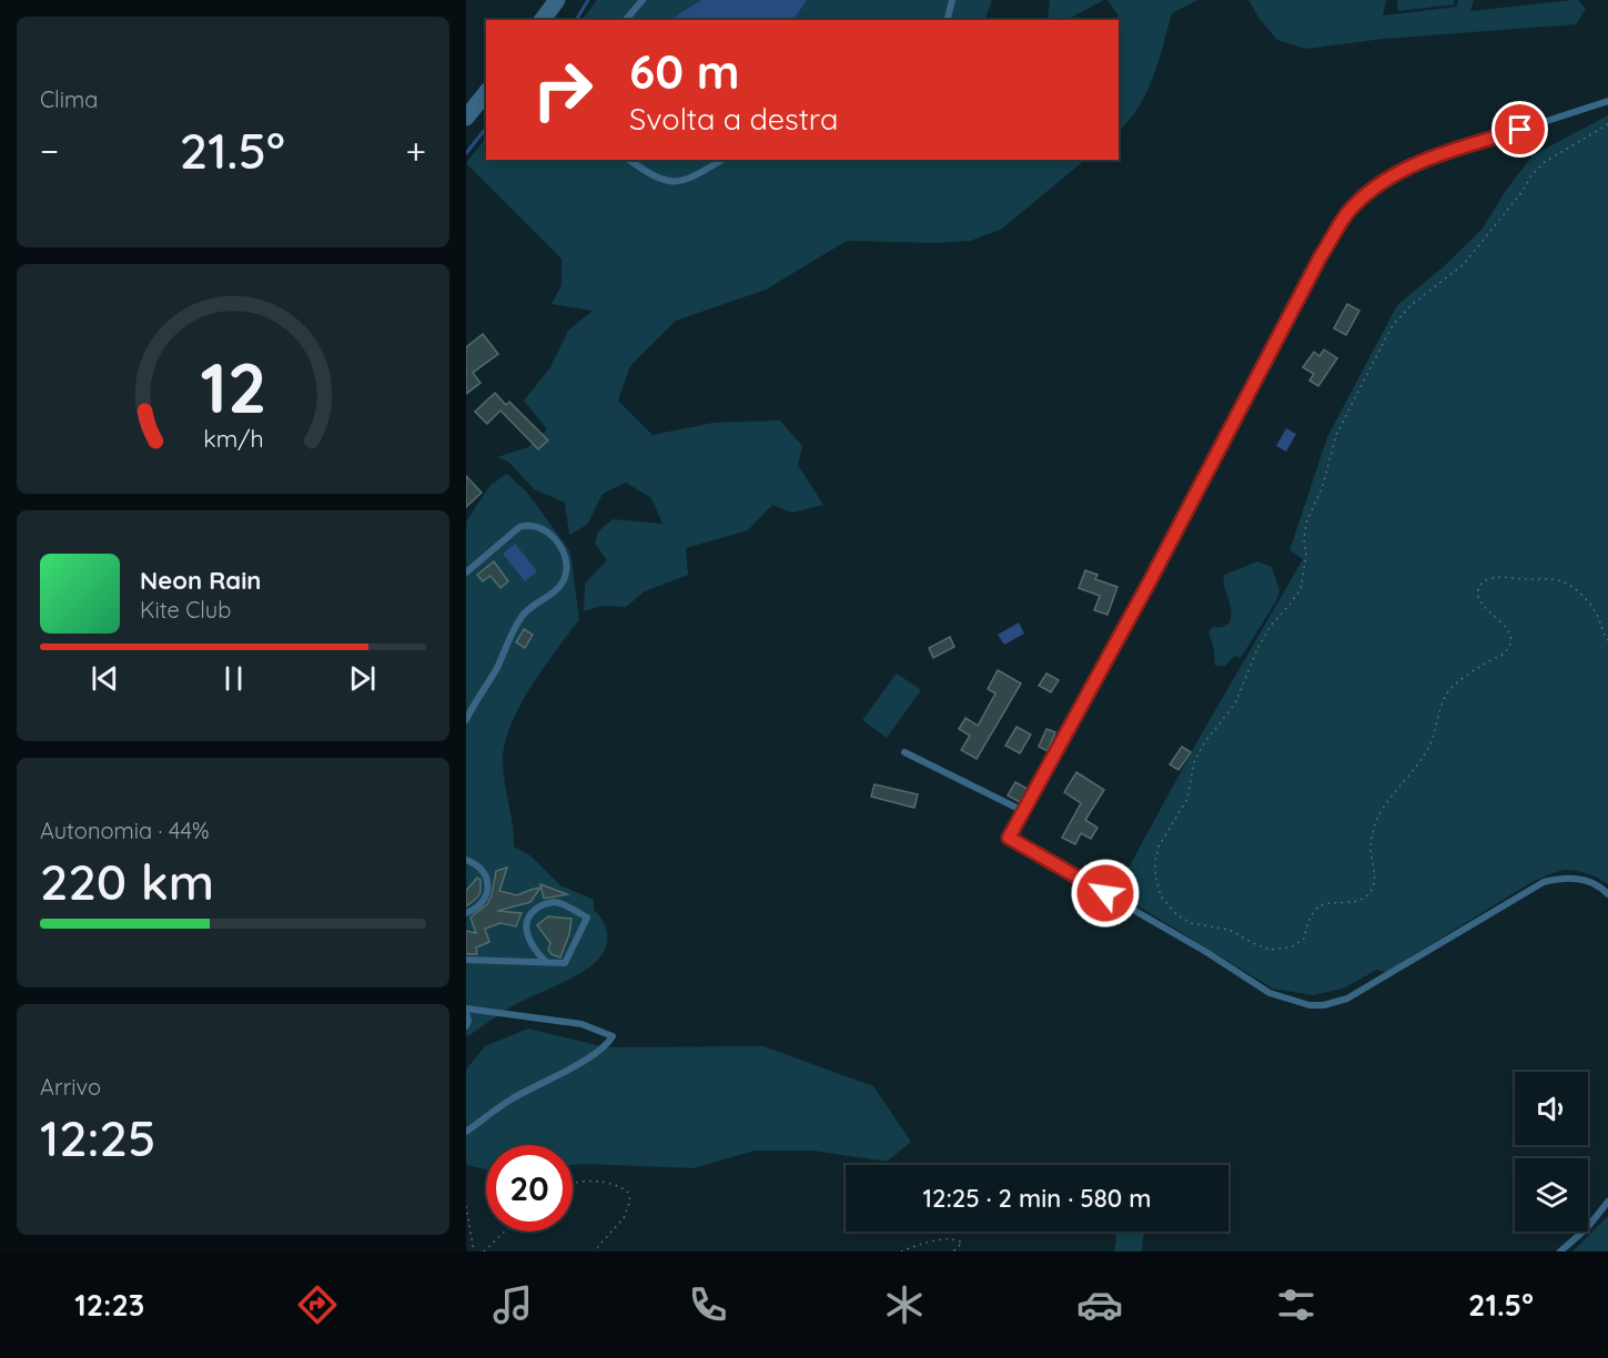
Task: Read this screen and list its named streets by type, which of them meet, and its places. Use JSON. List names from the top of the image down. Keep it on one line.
{"page":{"tile":["Clima",["Autonomia · 44%","220 km"],["Arrivo","12:25"]],"turn":["60 m","Svolta a destra"],"heat":["−","21.5°","+"],"song":["Neon Rain","Kite Club"],"limit":"20","trip":"12:25 · 2 min · 580 m","tabs":["12:23","21.5°"],"gauge":["12","km/h"]}}
